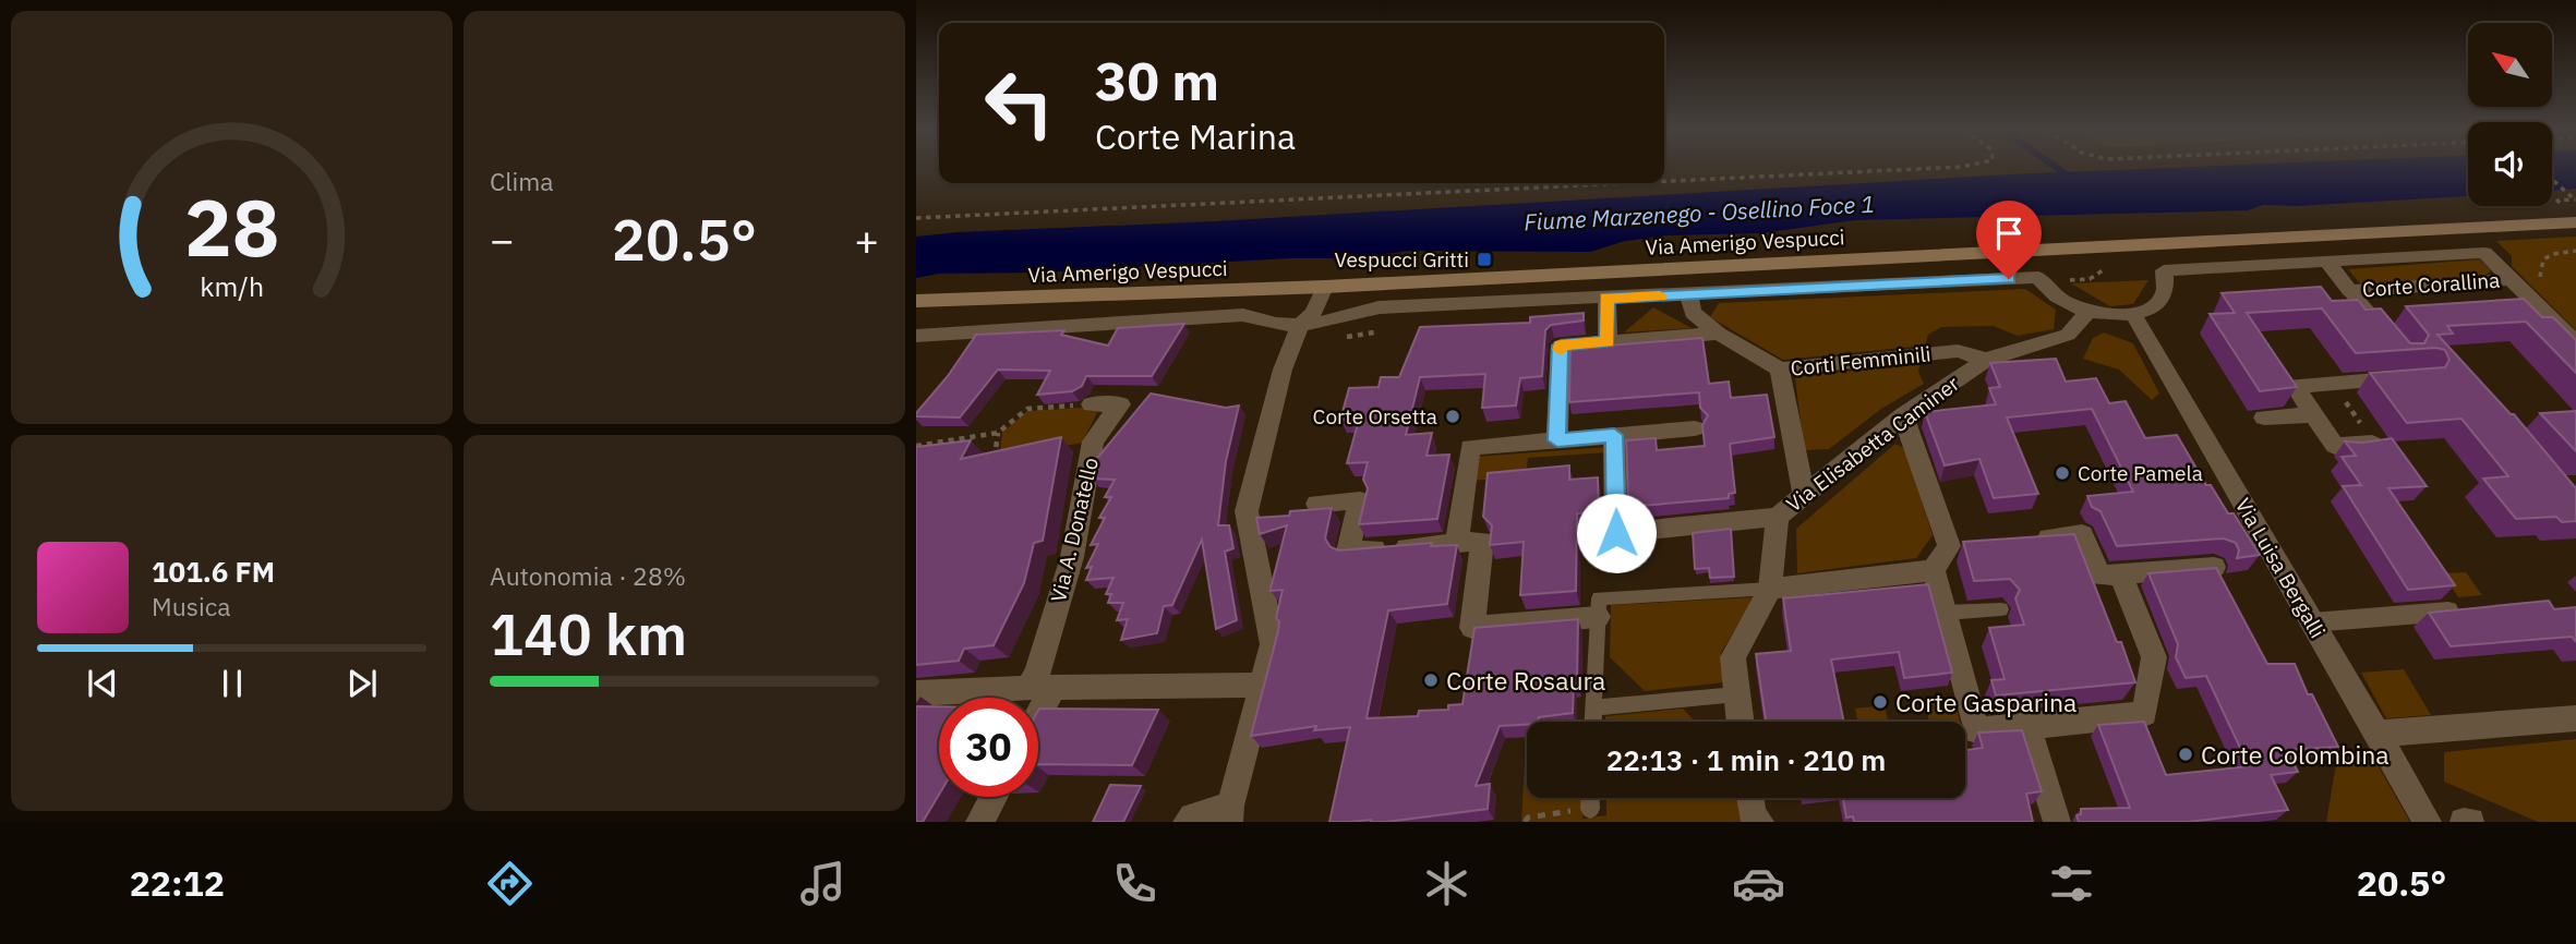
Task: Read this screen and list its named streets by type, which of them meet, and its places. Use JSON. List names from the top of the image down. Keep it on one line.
{"streets":{"main road":["Via Amerigo Vespucci"],"street":["Corte Corallina","Corti Femminili","Via Elisabetta Caminer","Via A. Donatello","Via Luisa Bergalli"]},"crossings":[["Corti Femminili","Via Elisabetta Caminer"]],"water":["Fiume Marzenego - Osellino Foce 1"],"places":{"transit":["Vespucci Gritti"],"other":["Corte Orsetta","Corte Pamela","Corte Rosaura","Corte Gasparina","Corte Colombina"]},"north":"top left","page":{"tile":["Clima",["Autonomia · 28%","140 km"]],"turn":["30 m","Corte Marina"],"heat":["−","20.5°","+"],"song":["101.6 FM","Musica"],"limit":"30","trip":"22:13 · 1 min · 210 m","tabs":["22:12","20.5°"],"gauge":["28","km/h"]}}
